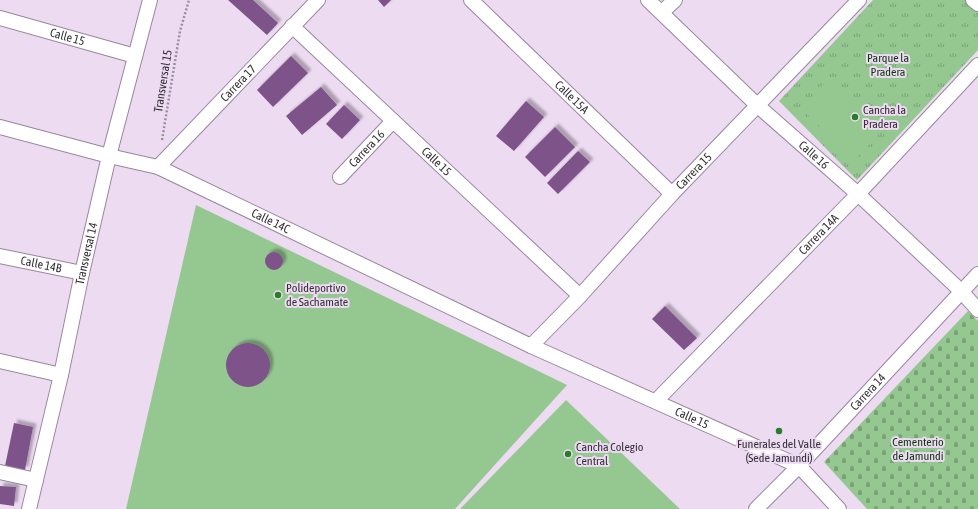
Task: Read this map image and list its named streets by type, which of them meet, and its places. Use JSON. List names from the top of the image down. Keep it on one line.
{"streets":{"street":["Calle 15","Carrera 17","Calle 15A","Carrera 16","Calle 16","Carrera 15","Calle 14C","Carrera 14A","Transversal 14","Calle 14B","Carrera 14"],"path":["Transversal 15"]},"crossings":[["Calle 15","Carrera 17"],["Calle 15","Carrera 16"],["Calle 15","Carrera 15"],["Calle 15","Calle 14C"],["Calle 15","Carrera 14A"],["Calle 15","Transversal 14"],["Calle 15","Carrera 14"],["Transversal 15","Carrera 17"],["Transversal 15","Calle 14C"],["Carrera 17","Calle 14C"],["Calle 15A","Carrera 15"],["Calle 16","Carrera 15"],["Calle 16","Carrera 14A"],["Calle 16","Carrera 14"],["Carrera 15","Calle 14C"],["Calle 14C","Transversal 14"],["Transversal 14","Calle 14B"]],"parks":["Parque la Pradera","Cementerio de Jamundi"],"places":["Cancha la Pradera","Polideportivo de Sachamate","Funerales del Valle (Sede Jamundí)","Cancha Colegio Central"]}
